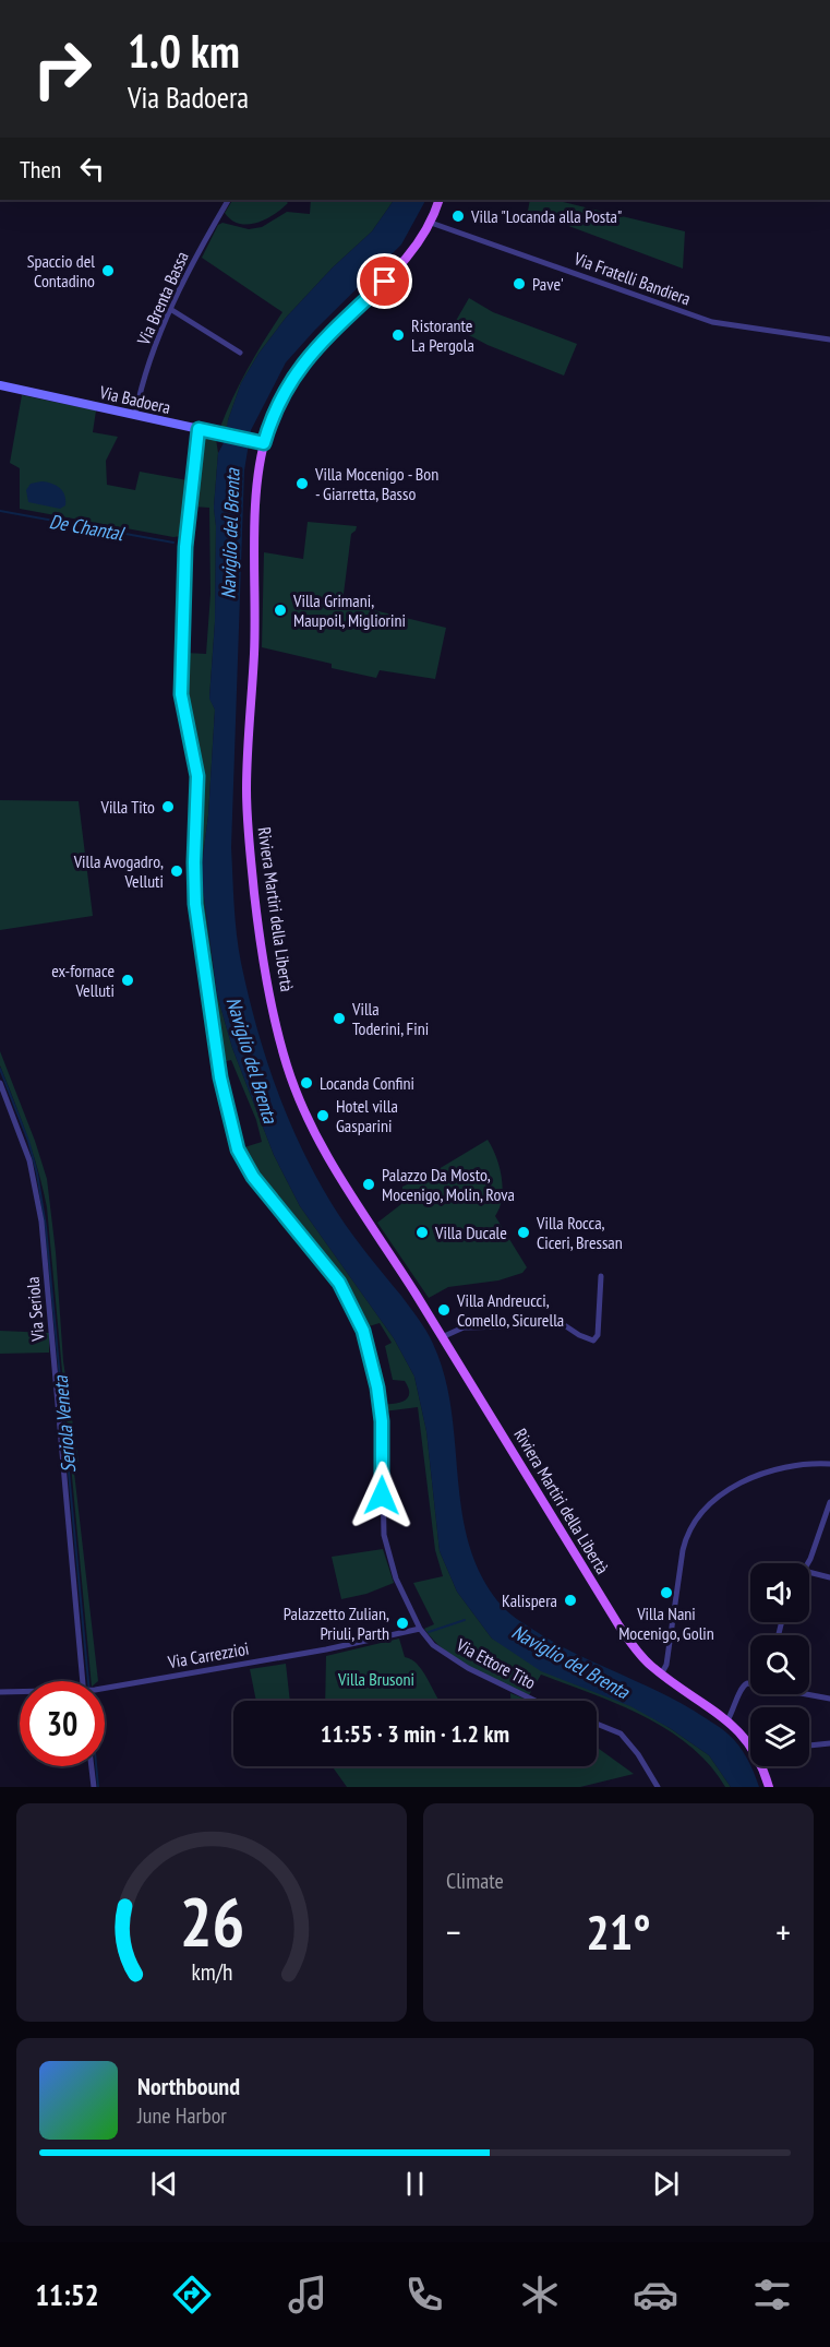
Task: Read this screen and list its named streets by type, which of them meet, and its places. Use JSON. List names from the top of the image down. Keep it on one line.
{"streets":{"main road":["Via Badoera","Riviera Martiri della Libertà"],"street":["Via Fratelli Bandiera","Via Brenta Bassa","Via Seriola","Via Carrezzioi","Via Ettore Tito"]},"crossings":[["Via Fratelli Bandiera","Riviera Martiri della Libertà"],["Via Brenta Bassa","Via Badoera"],["Via Badoera","Riviera Martiri della Libertà"],["Via Badoera","Via Ettore Tito"],["Via Carrezzioi","Via Ettore Tito"]],"water":["De Chantal","Naviglio del Brenta","Seriola Veneta"],"parks":["Villa Brusoni"],"places":["Villa \"Locanda alla Posta\"","Spaccio del Contadino","Pave'","Ristorante La Pergola","Villa Mocenigo - Bon - Giarretta, Basso","Villa Grimani, Maupoil, Migliorini","Villa Tito","Villa Avogadro, Velluti","ex-fornace Velluti","Villa Toderini, Fini","Locanda Confini","Hotel villa Gasparini","Palazzo Da Mosto, Mocenigo, Molin, Rova","Villa Ducale","Villa Rocca, Ciceri, Bressan","Villa Andreucci, Comello, Sicurella","Villa Nani Mocenigo, Golin","Kalispera","Palazzetto Zulian, Priuli, Parth"],"page":{"turn":["1.0 km","Via Badoera"],"then":"Then","limit":"30","trip":"11:55 · 3 min · 1.2 km","tile":"Climate","heat":["−","21°","+"],"song":["Northbound","June Harbor"],"tabs":"11:52","gauge":["26","km/h"]}}
